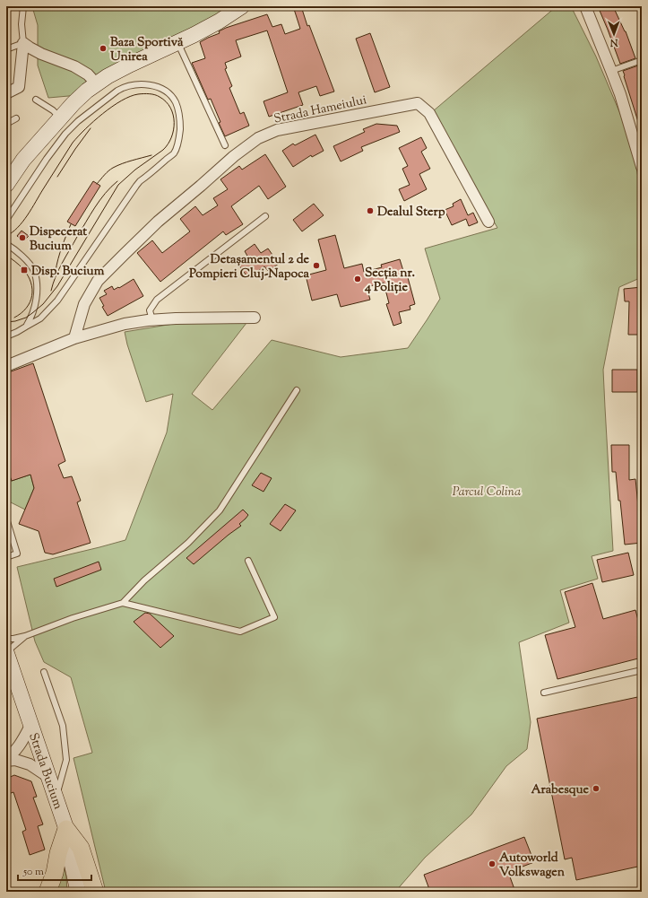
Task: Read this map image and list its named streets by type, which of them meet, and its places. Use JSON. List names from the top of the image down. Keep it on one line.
{"streets":{"main road":["Strada Bucium"],"street":["Strada Hameiului"]},"parks":["Parcul Colina"],"places":{"other":["Baza Sportivă Unirea","Dealul Sterp","Dispecerat Bucium","Detașamentul 2 de Pompieri Cluj-Napoca","Secția nr. 4 Poliție","Arabesque","Autoworld Volkswagen"],"transit":["Disp. Bucium"]},"scale_bar":"50 m","north":"bottom"}
